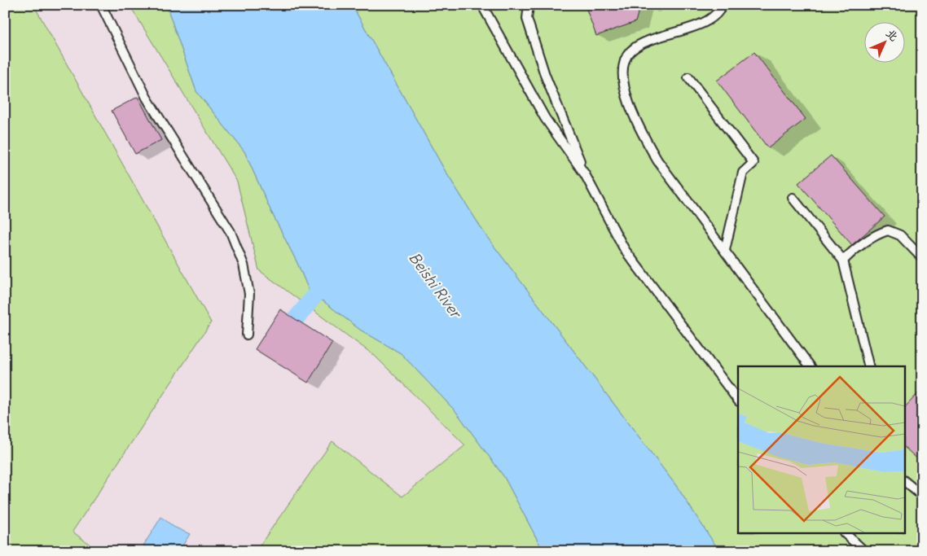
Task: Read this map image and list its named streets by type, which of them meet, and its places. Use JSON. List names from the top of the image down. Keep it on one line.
{"water":["Beishi River"],"north":"top right"}
